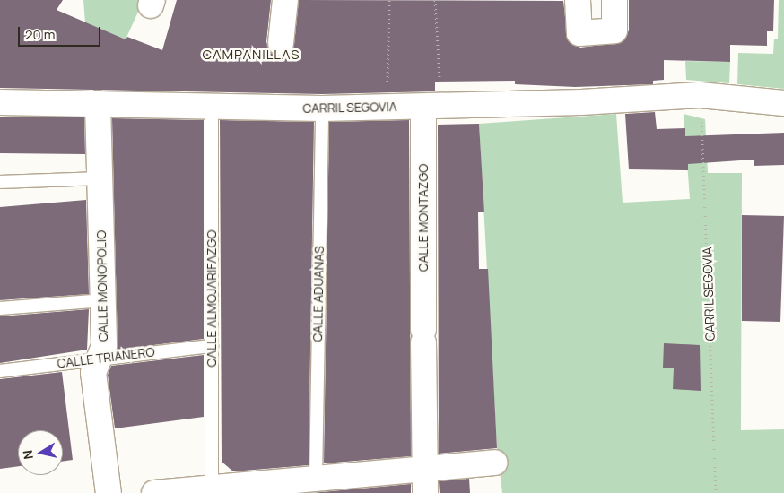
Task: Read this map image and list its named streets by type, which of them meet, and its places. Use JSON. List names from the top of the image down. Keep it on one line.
{"streets":{"street":["CARRIL SEGOVIA","CALLE MONTAZGO","CALLE MONOPOLIO"],"lane":["CALLE ADUANAS","CALLE ALMOJARIFAZGO","CALLE TRIANERO"]},"crossings":[["CARRIL SEGOVIA","CALLE MONTAZGO"],["CARRIL SEGOVIA","CALLE MONOPOLIO"],["CARRIL SEGOVIA","CALLE ADUANAS"],["CARRIL SEGOVIA","CALLE ALMOJARIFAZGO"],["CALLE MONOPOLIO","CALLE TRIANERO"],["CALLE ALMOJARIFAZGO","CALLE TRIANERO"]],"districts":["CAMPANILLAS"],"scale_bar":"20 m","north":"left"}
